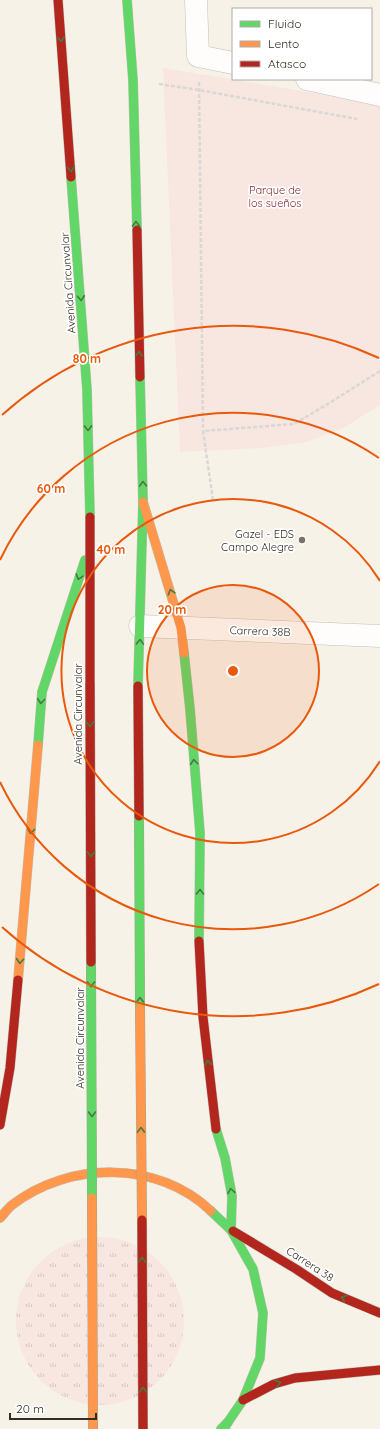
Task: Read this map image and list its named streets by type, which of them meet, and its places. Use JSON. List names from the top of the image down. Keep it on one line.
{"streets":{"main road":["Avenida Circunvalar","Carrera 38"],"street":["Carrera 38B"]},"one_way":["Carrera 38"],"parks":["Parque de los sueños"],"places":["Gazel - EDS Campo Alegre"],"legend":["Fluido","Lento","Atasco"],"scale_bar":"20 m","rings":["80 m","60 m","40 m","20 m"]}
